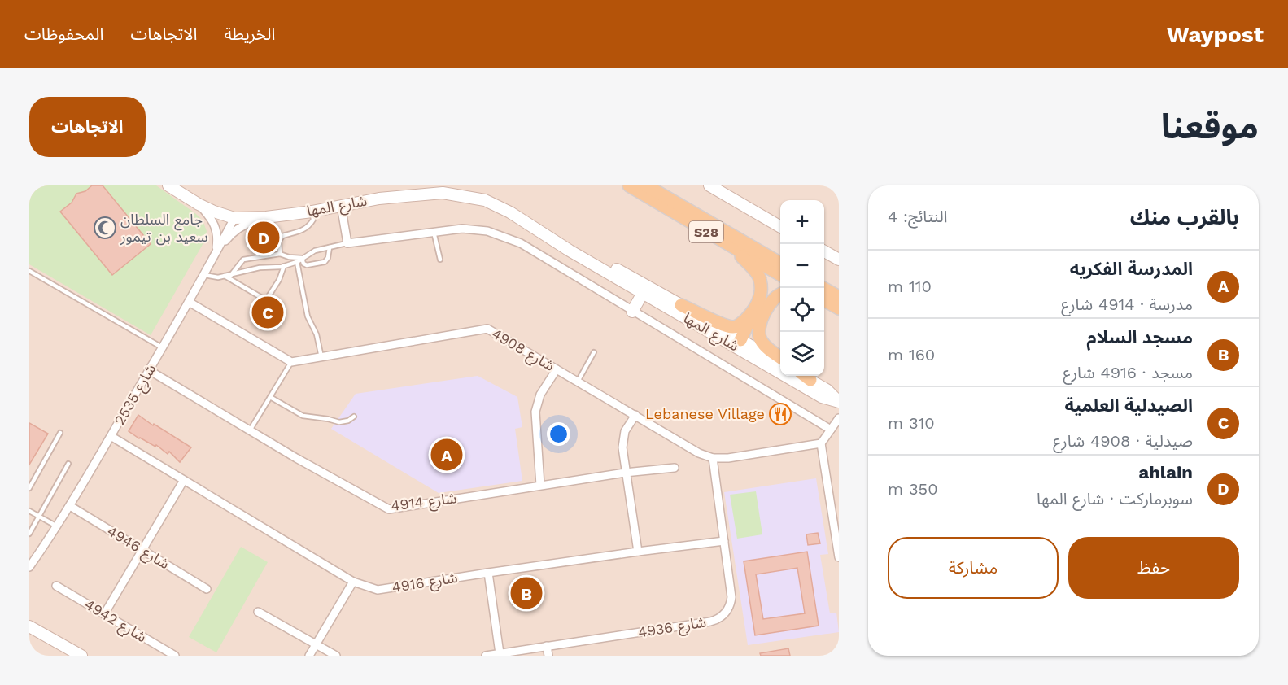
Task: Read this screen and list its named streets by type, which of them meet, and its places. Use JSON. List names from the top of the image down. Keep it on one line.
{"streets":{"main road":["S28"],"street":["شارع المها","4908 شارع","2535 شارع","4914 شارع","4946 شارع","4916 شارع","4942 شارع","4936 شارع"]},"crossings":[["شارع المها","2535 شارع"],["4908 شارع","4936 شارع"],["2535 شارع","4914 شارع"],["2535 شارع","4946 شارع"],["2535 شارع","4916 شارع"],["4916 شارع","4936 شارع"]],"places":{"mosque":["جامع السلطان سعيد بن تيمور"],"restaurant":["Lebanese Village"]},"page":{"header":"Waypost","nav":["الخريطة","الاتجاهات","المحفوظات"],"title":"موقعنا","buttons":["الاتجاهات",["حفظ","مشاركة"]],"heading":["بالقرب منك","النتائج: 4"],"map_buttons":["+","−"],"pins":["D","C","A","B"],"list":[{"mark":"A","name":"المدرسة الفكريه","note":"مدرسة · 4914 شارع","value":"110 m"},{"mark":"B","name":"مسجد السلام","note":"مسجد · 4916 شارع","value":"160 m"},{"mark":"C","name":"الصيدلية العلمية","note":"صيدلية · 4908 شارع","value":"310 m"},{"mark":"D","name":"ahlain","note":"سوبرماركت · شارع المها","value":"350 m"}]}}
